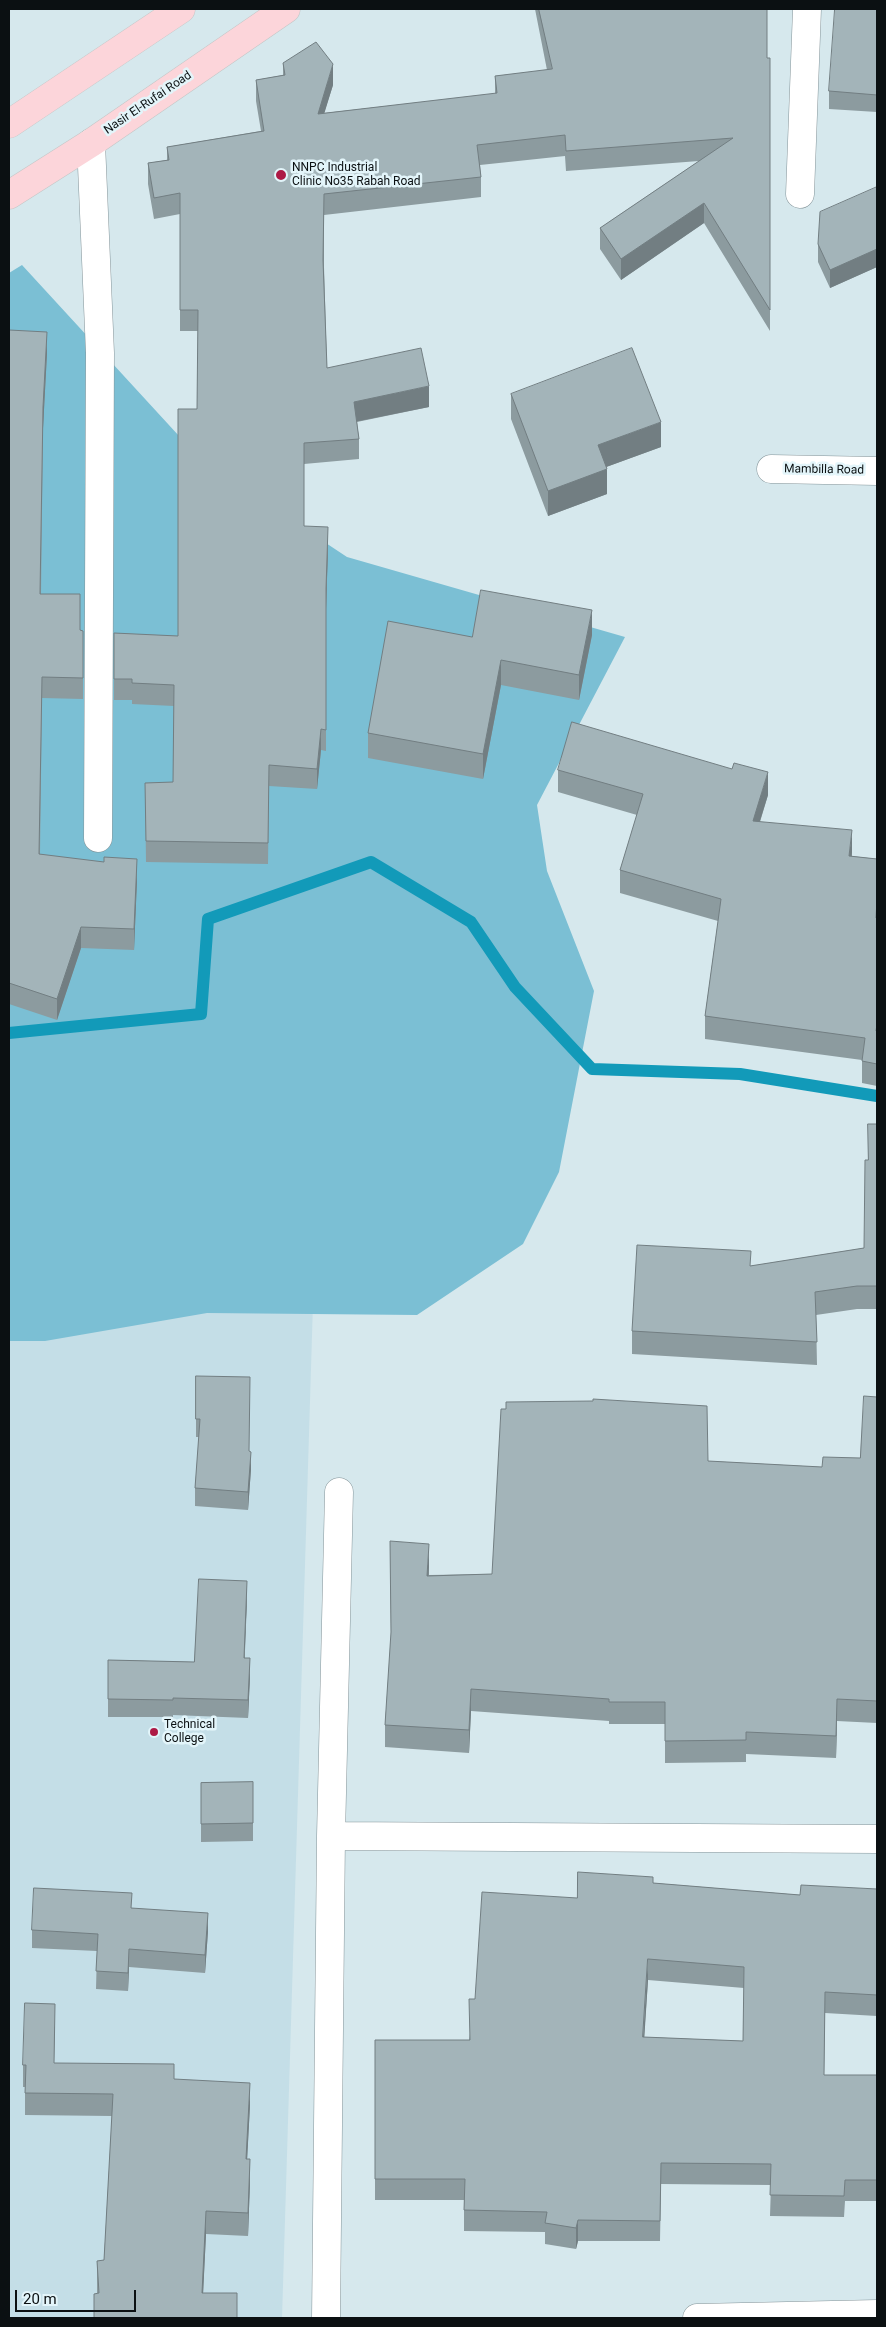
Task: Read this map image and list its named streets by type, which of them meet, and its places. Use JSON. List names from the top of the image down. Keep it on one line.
{"streets":{"main road":["Nasir El-Rufai Road"],"street":["Mambilla Road"]},"places":["NNPC Industrial Clinic No35 Rabah Road","Technical College"],"scale_bar":"20 m"}
